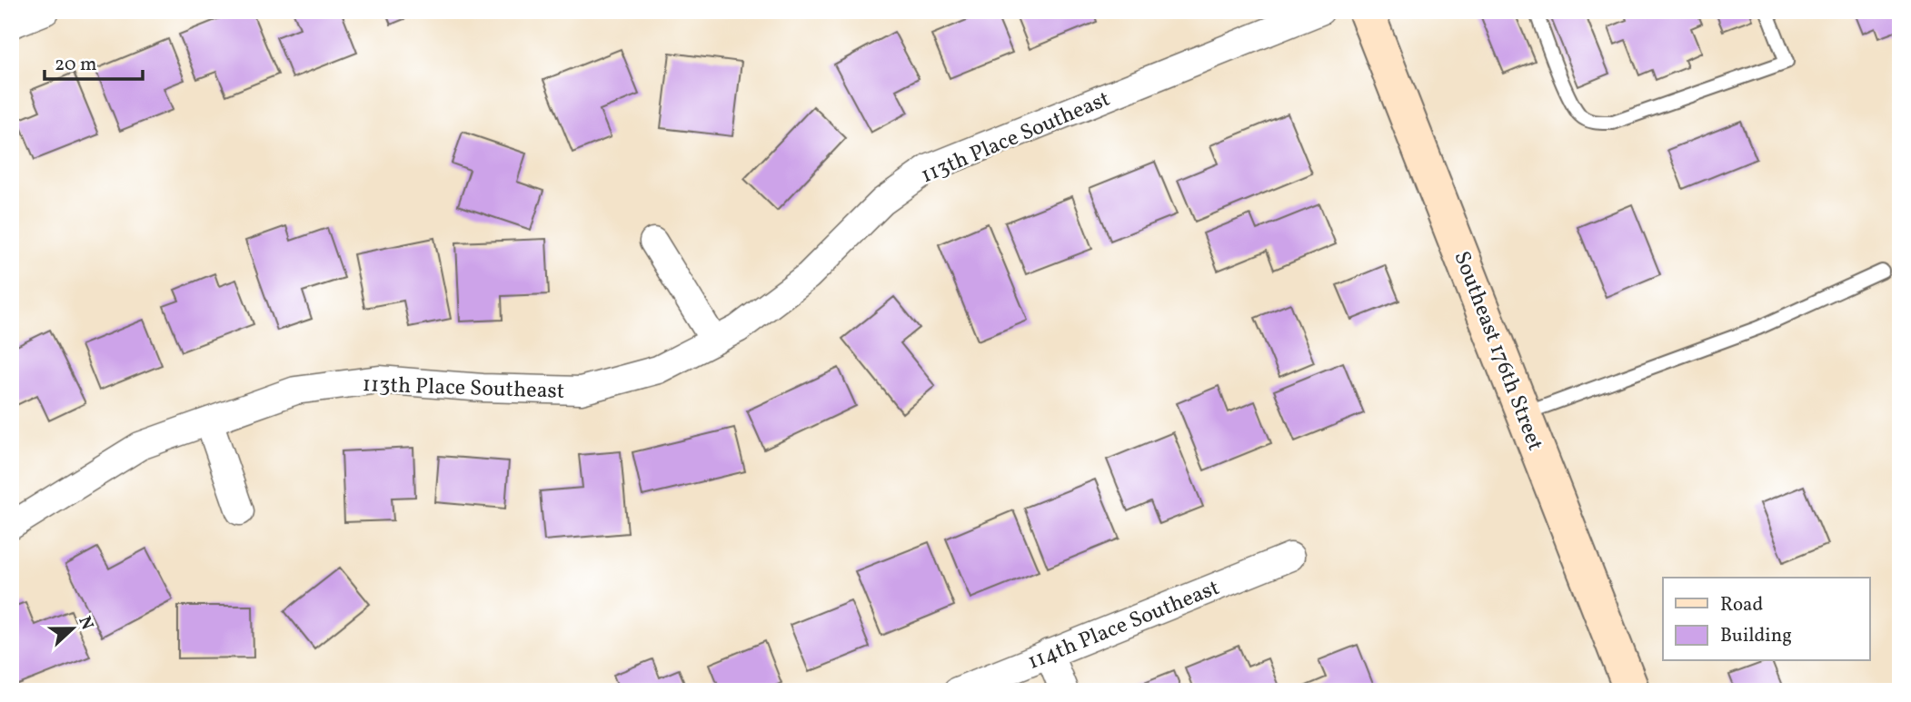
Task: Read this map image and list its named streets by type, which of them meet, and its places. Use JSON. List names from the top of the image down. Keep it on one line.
{"streets":{"main road":["Southeast 176th Street"],"street":["113th Place Southeast","114th Place Southeast"]},"legend":["Road","Building"],"scale_bar":"20 m","north":"right"}
